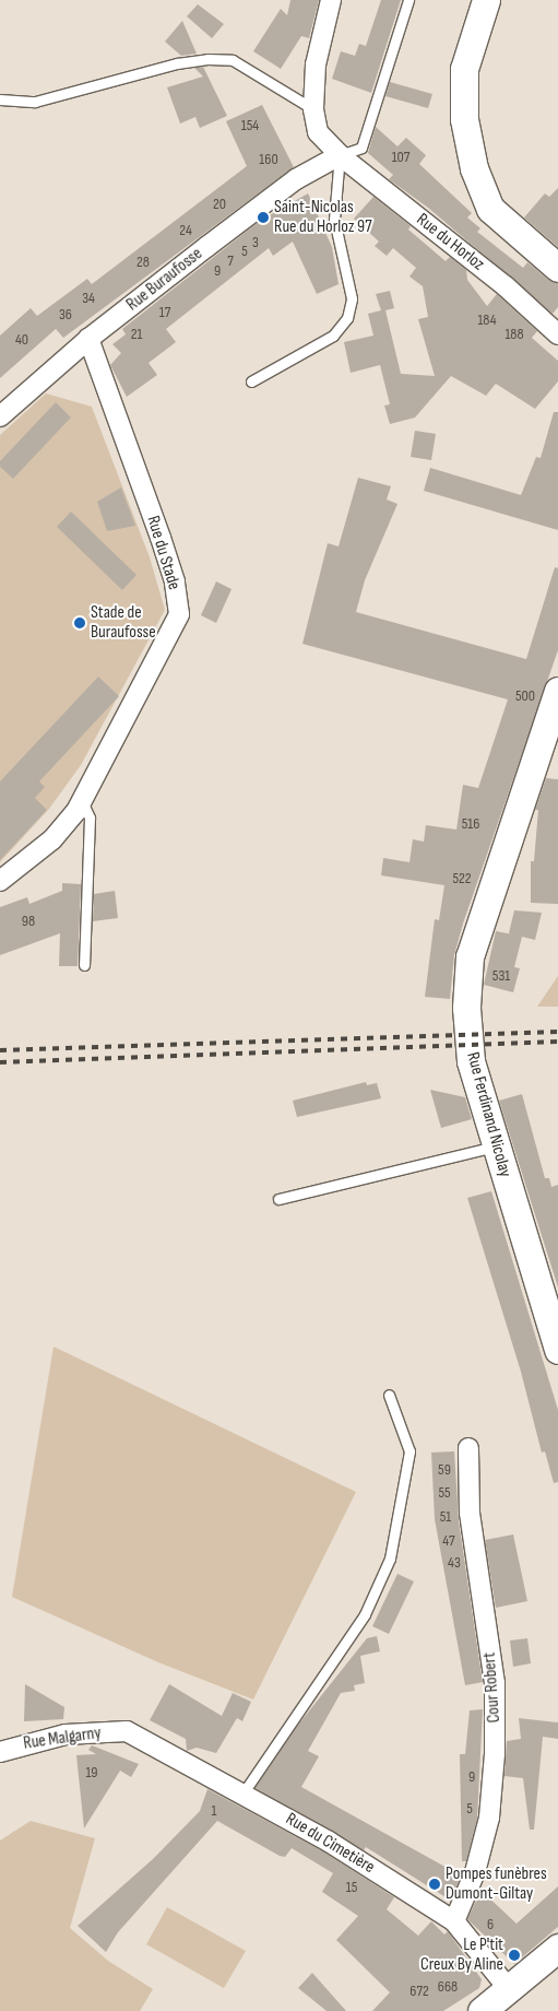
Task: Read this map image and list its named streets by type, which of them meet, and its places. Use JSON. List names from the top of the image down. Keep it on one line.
{"streets":{"street":["Rue du Horloz","Rue Buraufosse","Rue du Stade","Rue Ferdinand Nicolay","Cour Robert","Rue Malgarny","Rue du Cimetière"]},"crossings":[["Rue du Horloz","Rue Buraufosse"],["Rue Buraufosse","Rue du Stade"],["Cour Robert","Rue du Cimetière"],["Rue Malgarny","Rue du Cimetière"]],"places":["Saint-Nicolas Rue du Horloz 97","Stade de Buraufosse","Pompes funèbres Dumont-Giltay","Le P'tit Creux By Aline"],"house_numbers":["154","107","160","20","24","3","5","7","28","9","34","17","36","184","21","188","40","500","516","522","98","531","59","55","51","47","43","19","9","5","1","15","6","668","672"]}
